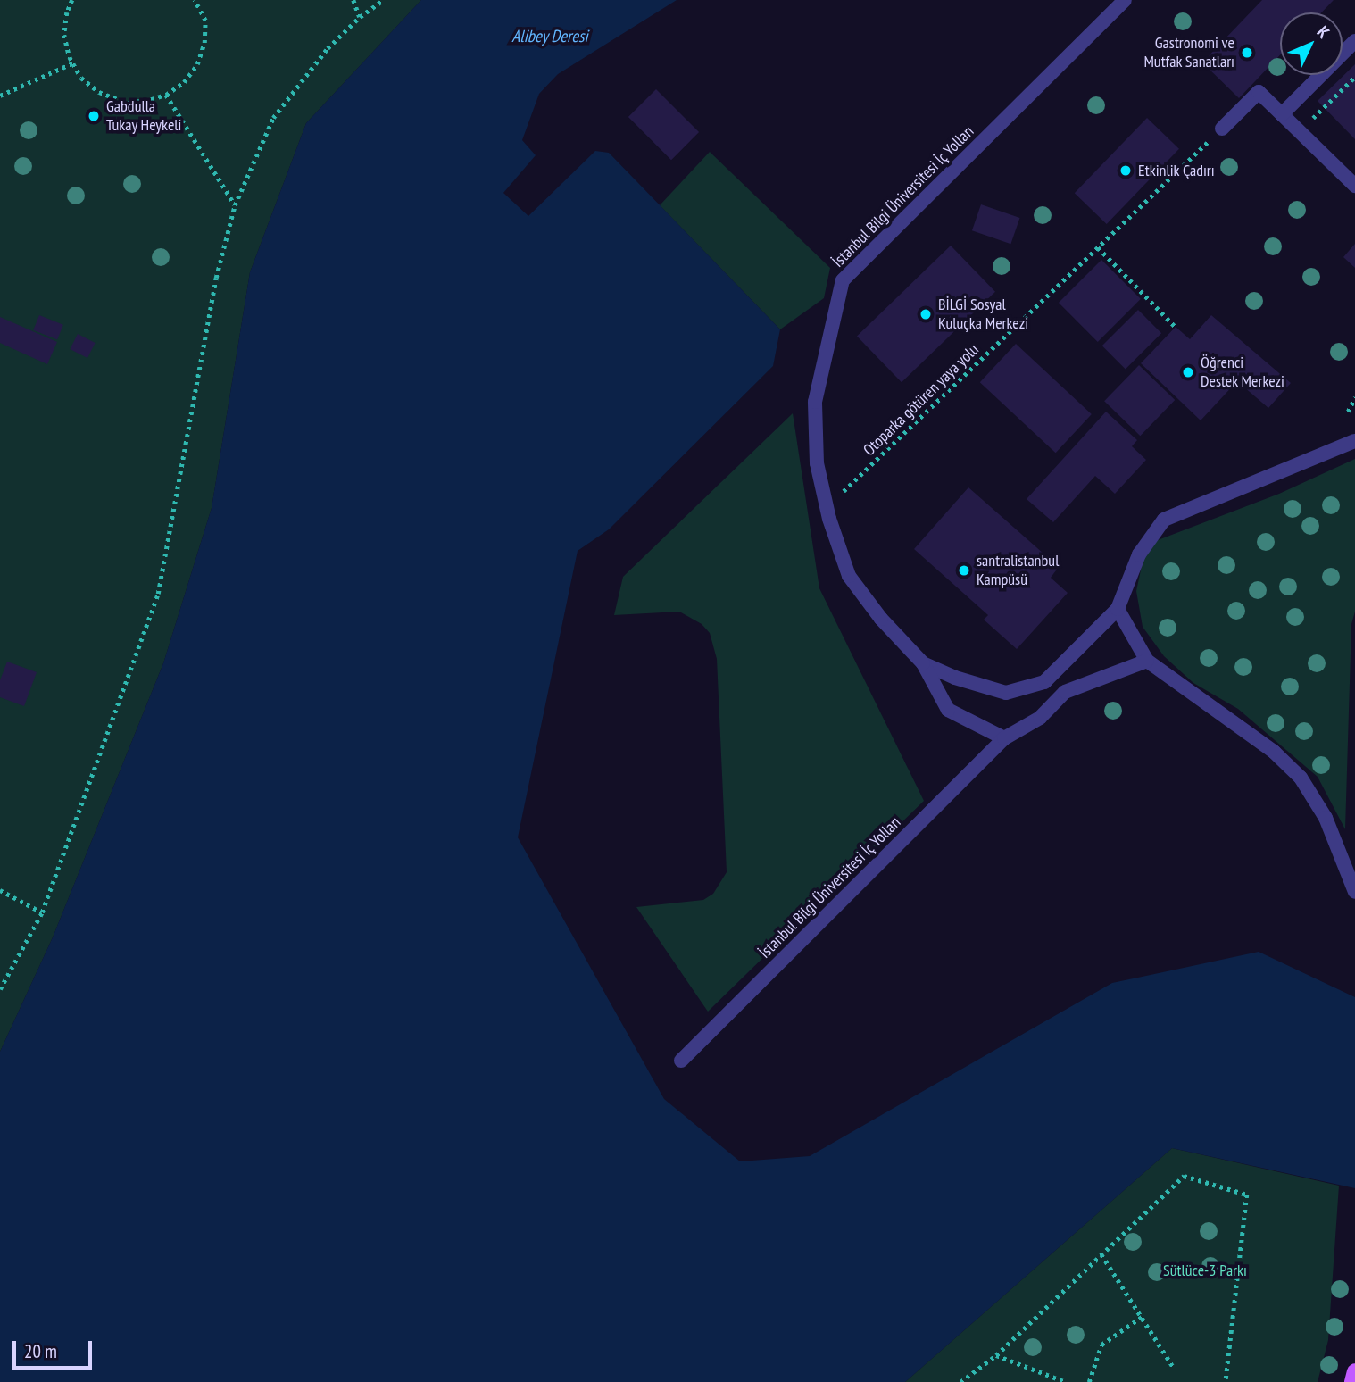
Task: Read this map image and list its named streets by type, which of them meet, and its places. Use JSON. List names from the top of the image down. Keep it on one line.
{"streets":{"lane":["İstanbul Bilgi Üniversitesi İç Yolları"],"path":["Otoparka götüren yaya yolu"]},"crossings":[["İstanbul Bilgi Üniversitesi İç Yolları","Otoparka götüren yaya yolu"]],"water":["Alibey Deresi"],"parks":["Sütlüce-3 Parkı"],"places":["Gastronomi ve Mutfak Sanatları","Gabdulla Tukay Heykeli","Etkinlik Çadırı","BİLGİ Sosyal Kuluçka Merkezi","Öğrenci Destek Merkezi","santralistanbul Kampüsü"],"scale_bar":"20 m","north":"top right"}
